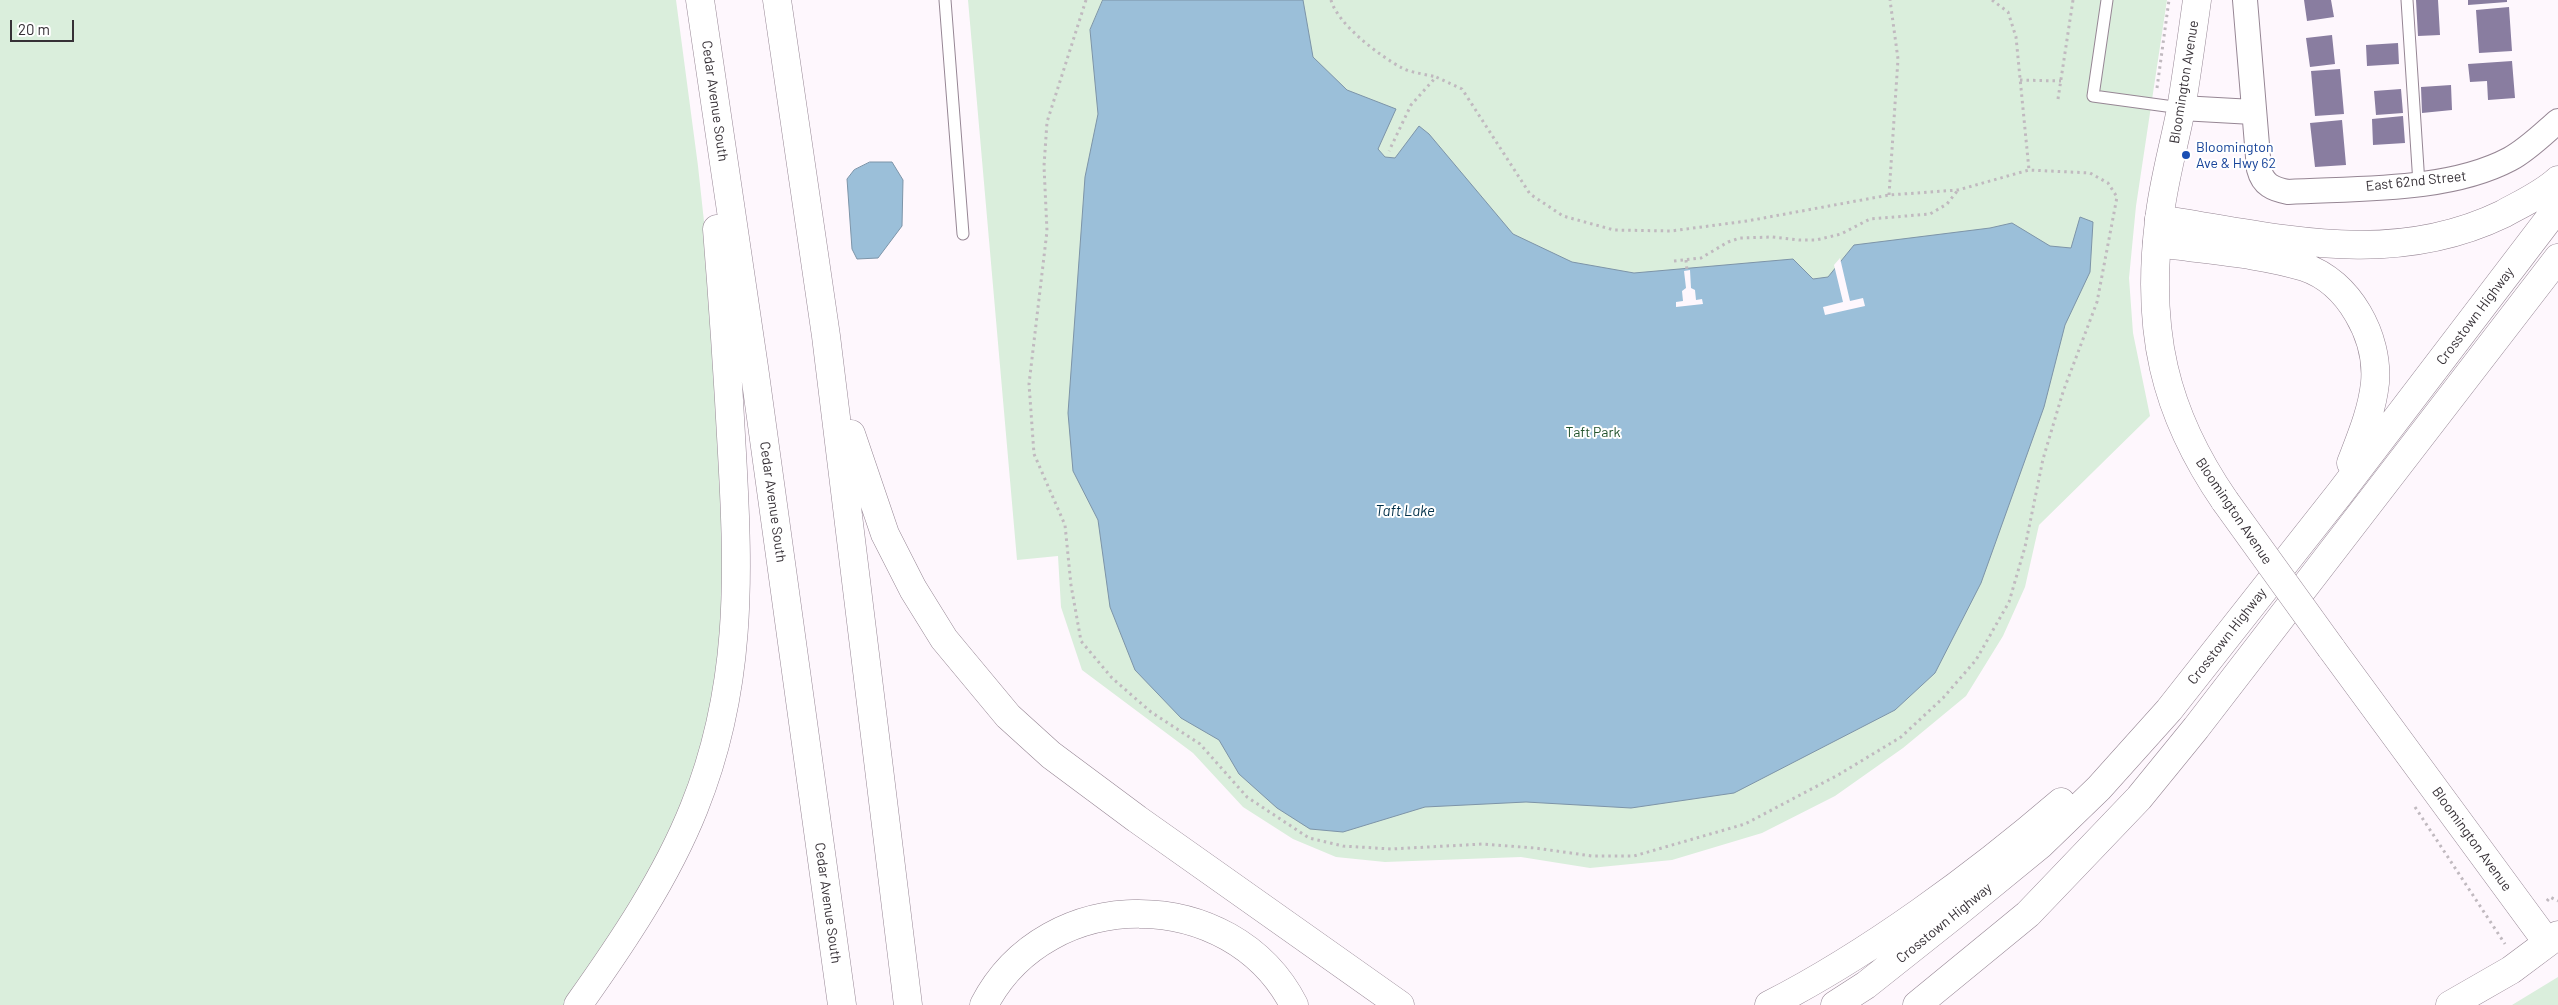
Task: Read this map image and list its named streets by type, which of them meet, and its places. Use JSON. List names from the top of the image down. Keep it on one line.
{"streets":{"main road":["Bloomington Avenue","Cedar Avenue South","Crosstown Highway"],"street":["East 62nd Street"]},"water":["Taft Lake"],"parks":["Taft Park"],"places":["Bloomington Ave & Hwy 62"],"scale_bar":"20 m"}
